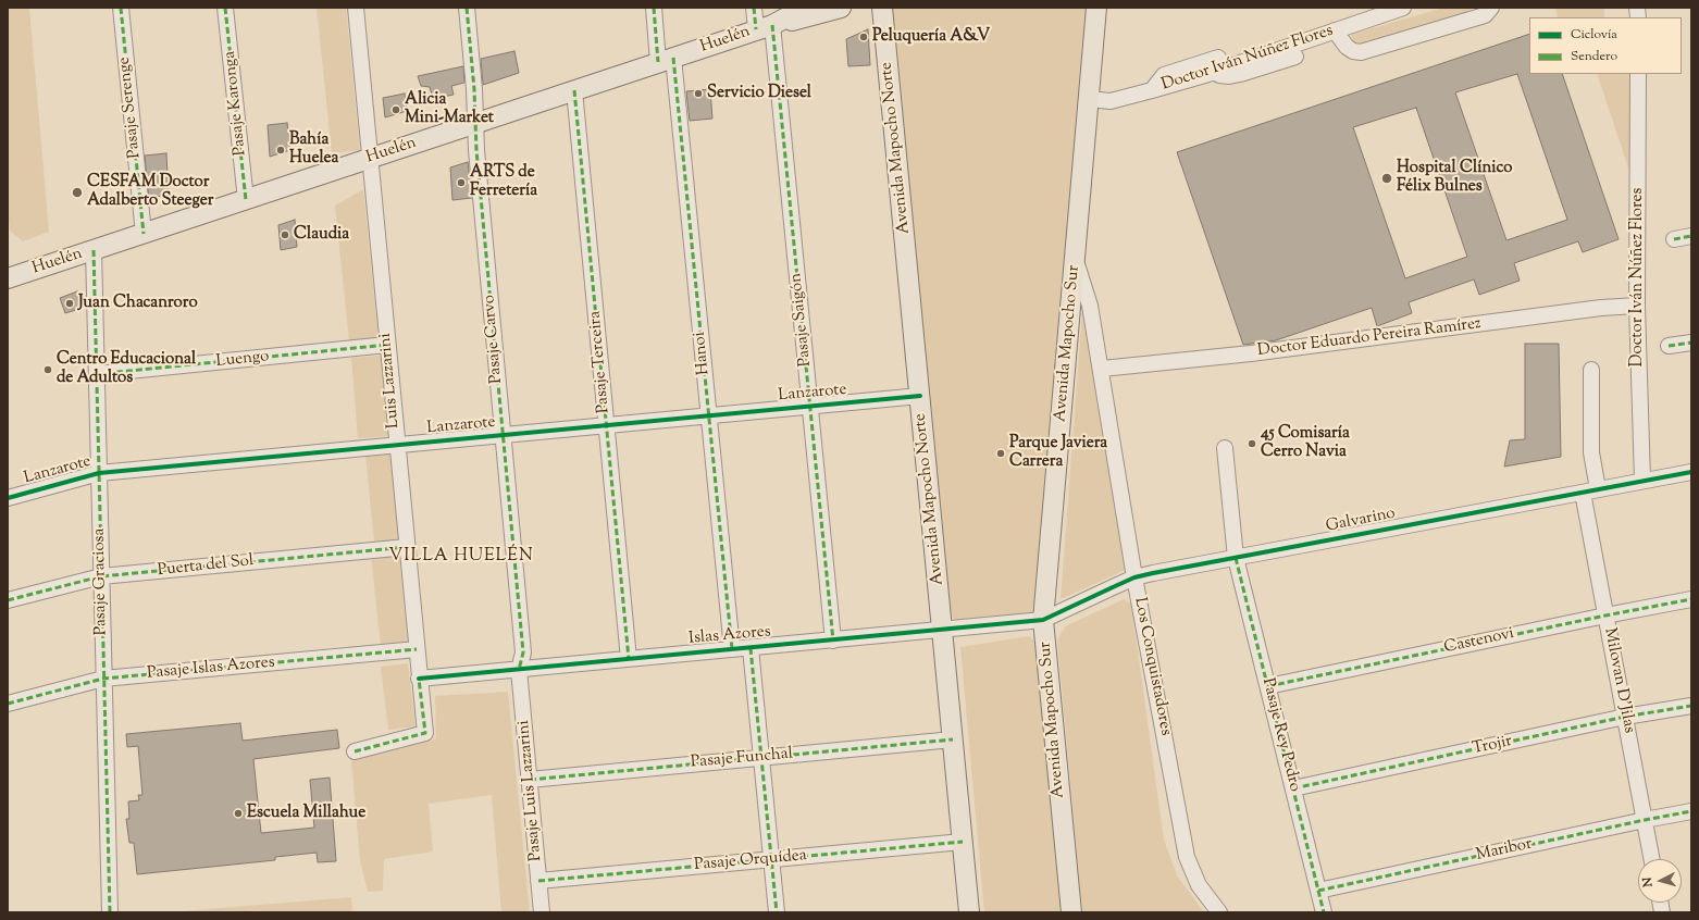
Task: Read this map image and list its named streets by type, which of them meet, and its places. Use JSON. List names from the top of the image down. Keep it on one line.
{"streets":{"main road":["Huelén","Avenida Mapocho Norte","Avenida Mapocho Sur"],"street":["Doctor Iván Núñez Flores","Pasaje Karonga","Pasaje Serenge","Pasaje Saigón","Doctor Eduardo Pereira Ramírez","Pasaje Carvo","Hanoi","Luengo","Pasaje Terceira","Luis Lazzarini","Lanzarote","Galvarino","Puerta del Sol","Pasaje Graciosa","Islas Azores","Castenovi","Los Conquistadores","Pasaje Islas Azores","Milovan D'Jilas","Pasaje Rey Pedro","Trojir","Pasaje Funchal","Pasaje Luis Lazzarini","Maribor","Pasaje Orquídea"]},"crossings":[["Huelén","Pasaje Karonga"],["Huelén","Pasaje Serenge"],["Huelén","Pasaje Saigón"],["Huelén","Pasaje Carvo"],["Huelén","Hanoi"],["Huelén","Pasaje Terceira"],["Huelén","Luis Lazzarini"],["Huelén","Pasaje Graciosa"],["Doctor Iván Núñez Flores","Doctor Eduardo Pereira Ramírez"],["Doctor Iván Núñez Flores","Avenida Mapocho Sur"],["Doctor Iván Núñez Flores","Galvarino"],["Avenida Mapocho Norte","Lanzarote"],["Avenida Mapocho Norte","Islas Azores"],["Avenida Mapocho Norte","Pasaje Funchal"],["Avenida Mapocho Norte","Pasaje Orquídea"],["Pasaje Saigón","Lanzarote"],["Pasaje Saigón","Islas Azores"],["Doctor Eduardo Pereira Ramírez","Los Conquistadores"],["Pasaje Carvo","Lanzarote"],["Pasaje Carvo","Islas Azores"],["Pasaje Carvo","Pasaje Luis Lazzarini"],["Avenida Mapocho Sur","Galvarino"],["Avenida Mapocho Sur","Islas Azores"],["Avenida Mapocho Sur","Los Conquistadores"],["Hanoi","Lanzarote"],["Hanoi","Islas Azores"],["Luengo","Luis Lazzarini"],["Luengo","Pasaje Graciosa"],["Pasaje Terceira","Lanzarote"],["Pasaje Terceira","Islas Azores"],["Luis Lazzarini","Lanzarote"],["Luis Lazzarini","Puerta del Sol"],["Luis Lazzarini","Islas Azores"],["Luis Lazzarini","Pasaje Islas Azores"],["Lanzarote","Pasaje Graciosa"],["Galvarino","Islas Azores"],["Galvarino","Los Conquistadores"],["Galvarino","Milovan D'Jilas"],["Galvarino","Pasaje Rey Pedro"],["Puerta del Sol","Pasaje Graciosa"],["Pasaje Graciosa","Pasaje Islas Azores"],["Islas Azores","Pasaje Luis Lazzarini"],["Castenovi","Milovan D'Jilas"],["Castenovi","Pasaje Rey Pedro"],["Milovan D'Jilas","Trojir"],["Milovan D'Jilas","Maribor"],["Pasaje Rey Pedro","Trojir"],["Pasaje Rey Pedro","Maribor"],["Pasaje Funchal","Pasaje Luis Lazzarini"],["Pasaje Luis Lazzarini","Pasaje Orquídea"]],"districts":["VILLA HUELÉN"],"places":["Peluquería A&V","Servicio Diesel","Alicia Mini-Market","Bahía Huelea","Hospital Clínico Félix Bulnes","ARTS de Ferretería","CESFAM Doctor Adalberto Steeger","Claudia","Juan Chacanroro","Centro Educacional de Adultos","45 Comisaría Cerro Navia","Parque Javiera Carrera","Escuela Millahue"],"legend":["Ciclovía","Sendero"],"north":"left"}
